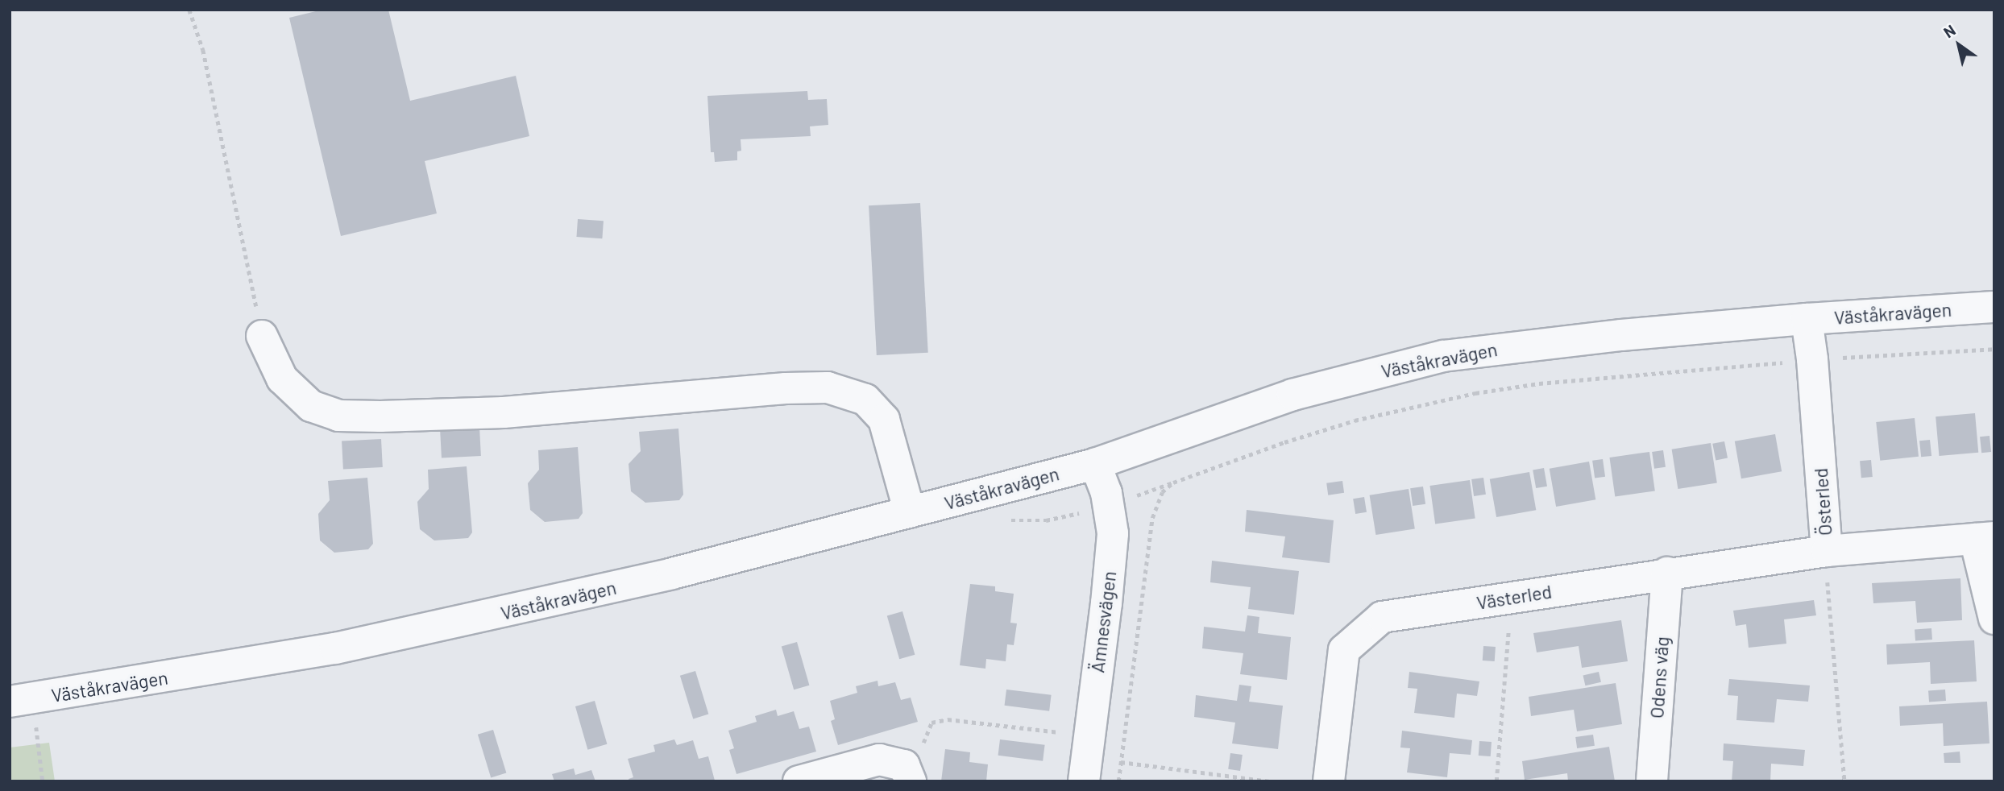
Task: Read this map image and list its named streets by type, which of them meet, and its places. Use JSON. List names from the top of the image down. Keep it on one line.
{"streets":{"street":["Väståkravägen","Österled","Västerled","Ämnesvägen","Odens väg"]},"crossings":[["Väståkravägen","Österled"],["Väståkravägen","Ämnesvägen"],["Österled","Västerled"],["Västerled","Odens väg"]],"north":"top left"}
